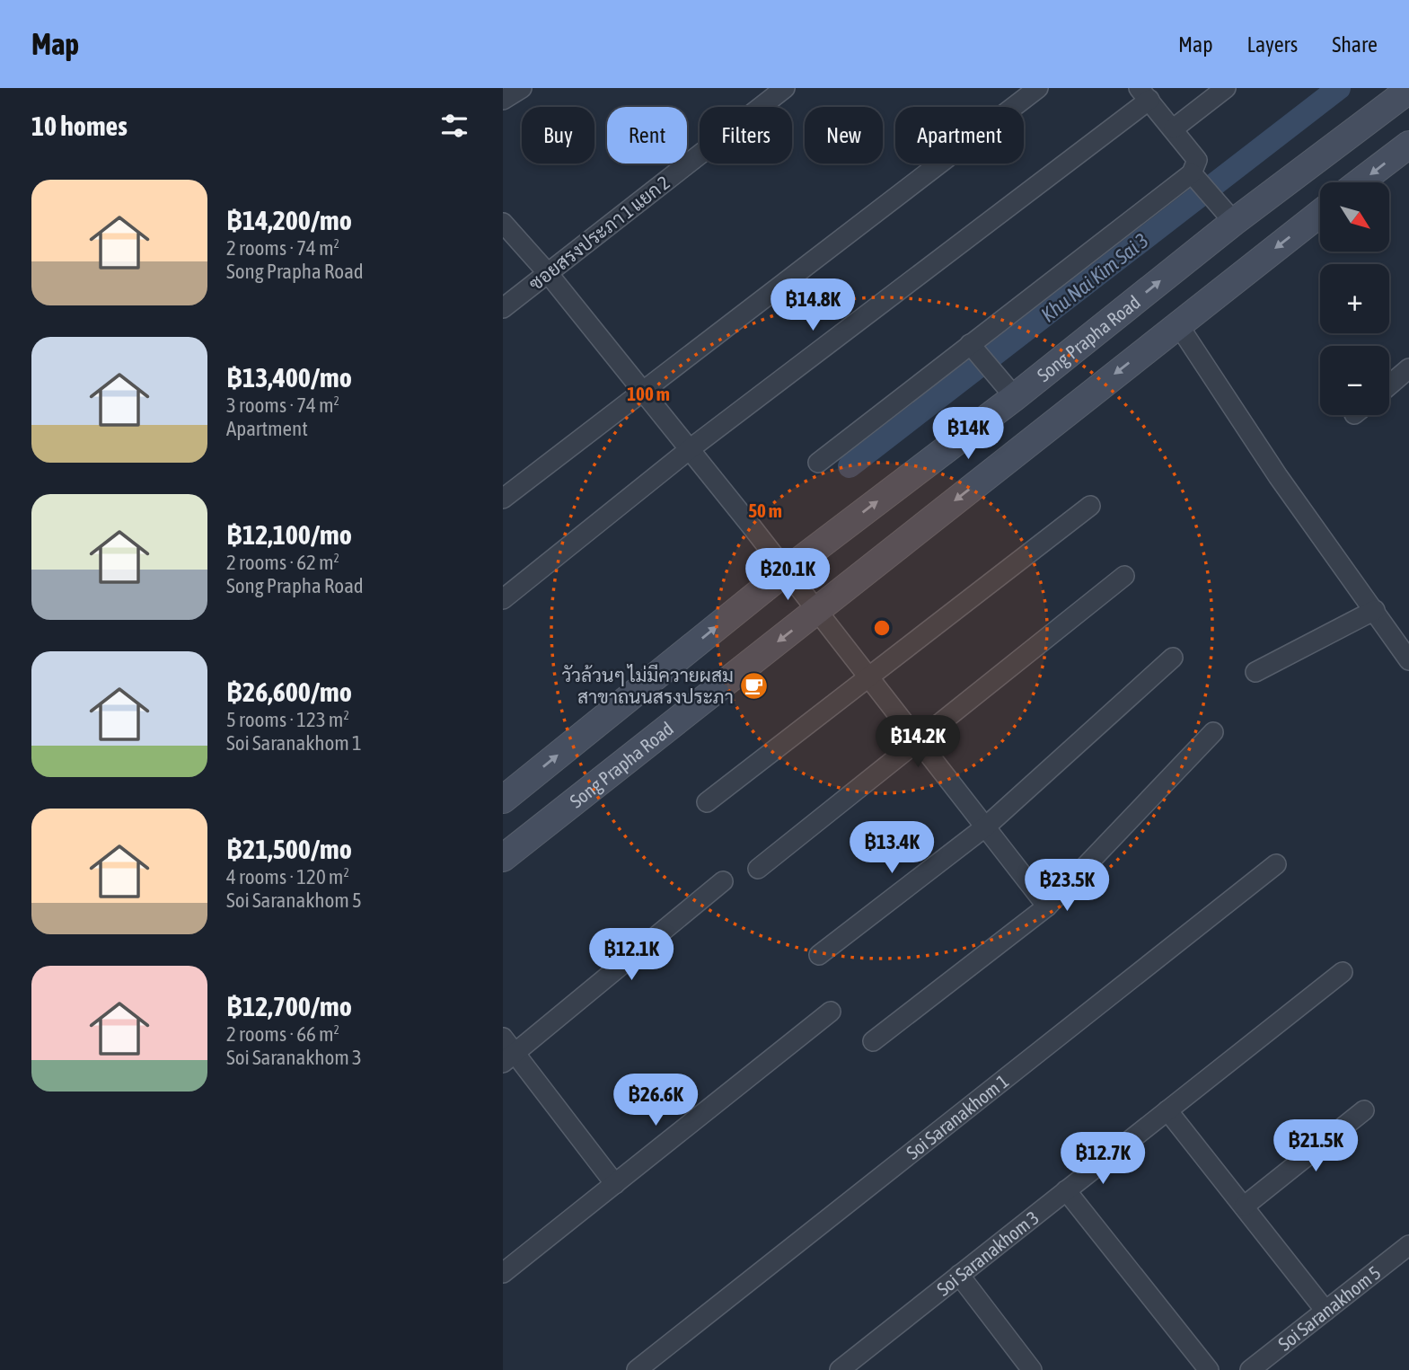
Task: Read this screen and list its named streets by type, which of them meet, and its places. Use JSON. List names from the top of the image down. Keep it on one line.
{"streets":{"main road":["Song Prapha Road"],"street":["ซอยสรงประภา 1 แยก 2","Soi Saranakhom 1","Soi Saranakhom 3","Soi Saranakhom 5"]},"water":["Khu Nai Kim Sai 3"],"places":{"cafe":["วัวล้วนๆ ไม่มีควายผสม สาขาถนนสรงประภา"]},"north":"bottom right","page":{"header":"Map","nav":["Map","Layers","Share"],"heading":"10 homes","chip":["Buy","Rent","Filters","New","Apartment"],"list":[{"name":"฿14,200/mo","note":"2 rooms · 74 m² · Song Prapha Road"},{"name":"฿13,400/mo","note":"3 rooms · 74 m² · Apartment"},{"name":"฿12,100/mo","note":"2 rooms · 62 m² · Song Prapha Road"},{"name":"฿26,600/mo","note":"5 rooms · 123 m² · Soi Saranakhom 1"},{"name":"฿21,500/mo","note":"4 rooms · 120 m² · Soi Saranakhom 5"},{"name":"฿12,700/mo","note":"2 rooms · 66 m² · Soi Saranakhom 3"}],"map_buttons":["+","−"],"price":["฿14.8K","฿14K","฿20.1K","฿14.2K","฿13.4K","฿23.5K","฿12.1K","฿26.6K","฿21.5K","฿12.7K"]},"rings":["100 m","50 m"]}
